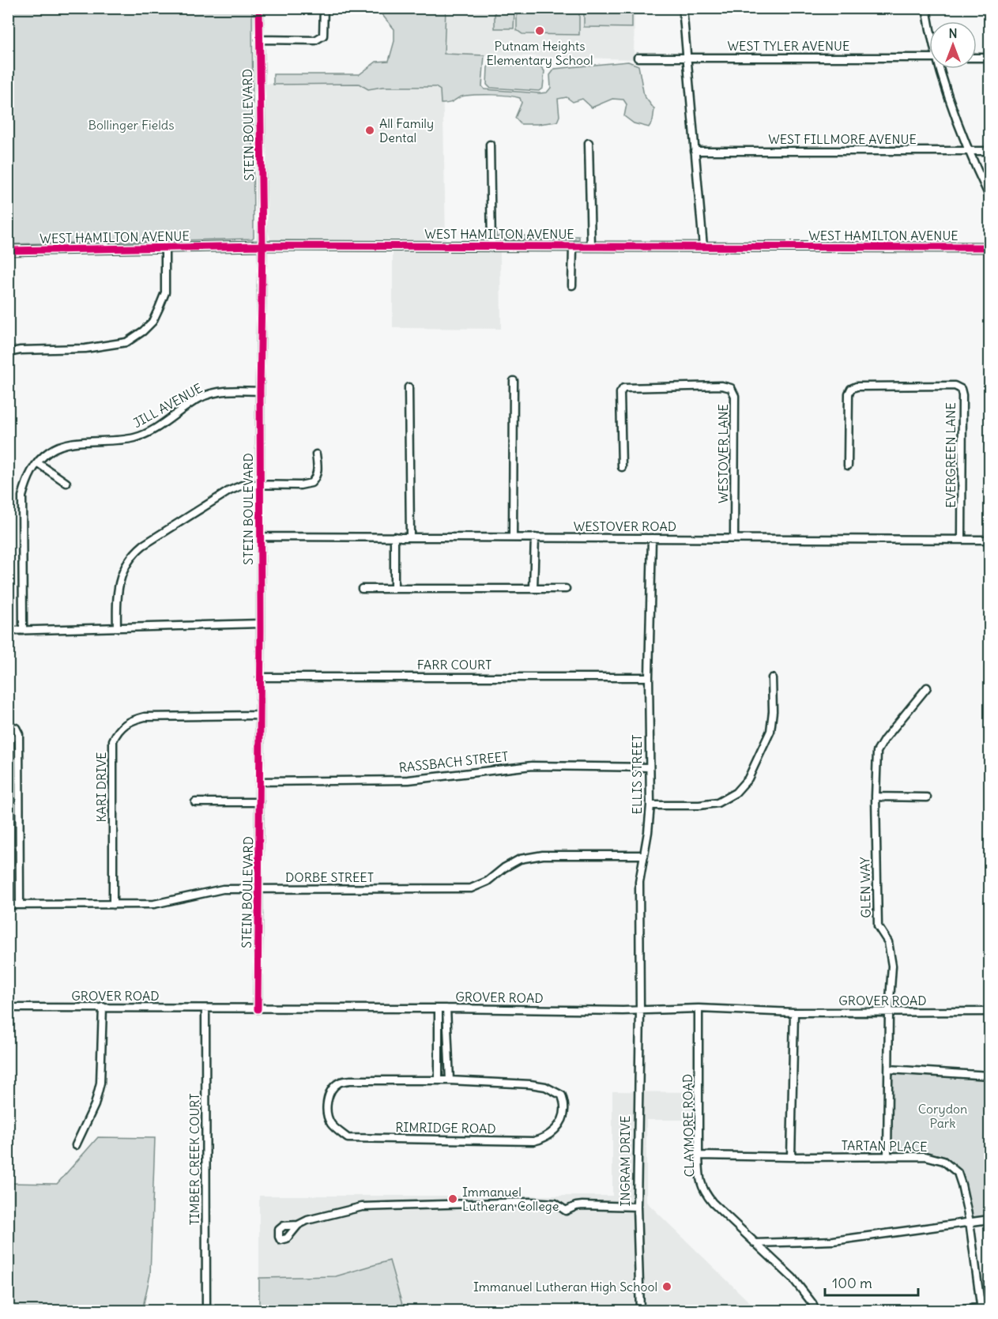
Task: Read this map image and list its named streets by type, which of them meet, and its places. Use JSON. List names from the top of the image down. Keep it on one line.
{"streets":{"street":["WEST TYLER AVENUE","STEIN BOULEVARD","WEST FILLMORE AVENUE","WEST HAMILTON AVENUE","JILL AVENUE","WESTOVER LANE","EVERGREEN LANE","WESTOVER ROAD","FARR COURT","RASSBACH STREET","ELLIS STREET","KARI DRIVE","DORBE STREET","GLEN WAY","GROVER ROAD","CLAYMORE ROAD","RIMRIDGE ROAD","TARTAN PLACE","TIMBER CREEK COURT","INGRAM DRIVE"]},"crossings":[["STEIN BOULEVARD","WEST HAMILTON AVENUE"],["STEIN BOULEVARD","JILL AVENUE"],["STEIN BOULEVARD","WESTOVER ROAD"],["STEIN BOULEVARD","FARR COURT"],["STEIN BOULEVARD","RASSBACH STREET"],["STEIN BOULEVARD","KARI DRIVE"],["STEIN BOULEVARD","DORBE STREET"],["STEIN BOULEVARD","GROVER ROAD"],["WESTOVER LANE","WESTOVER ROAD"],["EVERGREEN LANE","WESTOVER ROAD"],["WESTOVER ROAD","ELLIS STREET"],["FARR COURT","ELLIS STREET"],["RASSBACH STREET","ELLIS STREET"],["ELLIS STREET","DORBE STREET"],["ELLIS STREET","GROVER ROAD"],["ELLIS STREET","INGRAM DRIVE"],["KARI DRIVE","DORBE STREET"],["GLEN WAY","GROVER ROAD"],["GLEN WAY","TARTAN PLACE"],["GROVER ROAD","CLAYMORE ROAD"],["GROVER ROAD","TIMBER CREEK COURT"],["GROVER ROAD","INGRAM DRIVE"],["CLAYMORE ROAD","TARTAN PLACE"]],"parks":["Bollinger Fields","Corydon Park"],"places":["Putnam Heights Elementary School","All Family Dental","Immanuel Lutheran College","Immanuel Lutheran High School"],"scale_bar":"100 m","north":"top"}
